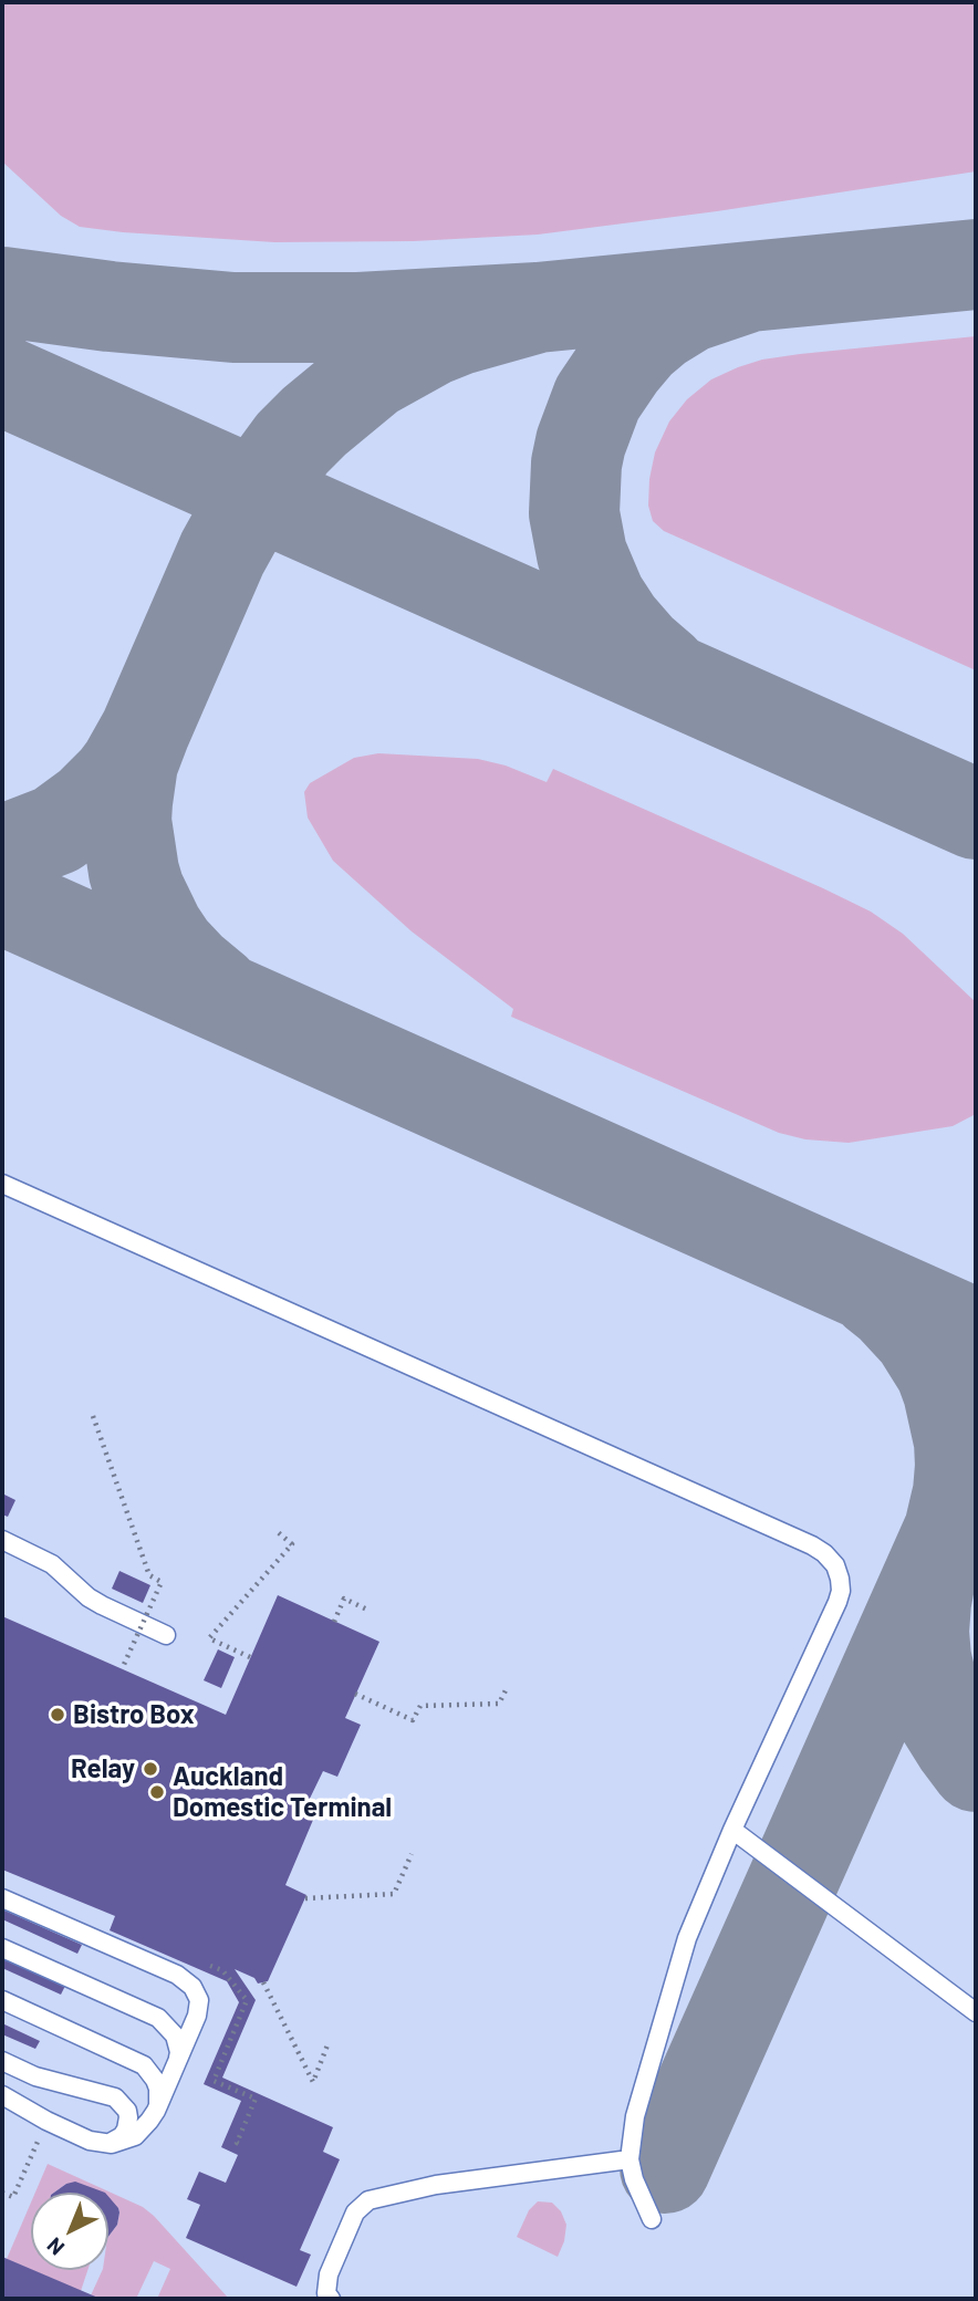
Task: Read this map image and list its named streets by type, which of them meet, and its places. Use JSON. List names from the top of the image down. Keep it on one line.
{"places":["Bistro Box","Relay","Auckland Domestic Terminal"],"north":"bottom left"}
